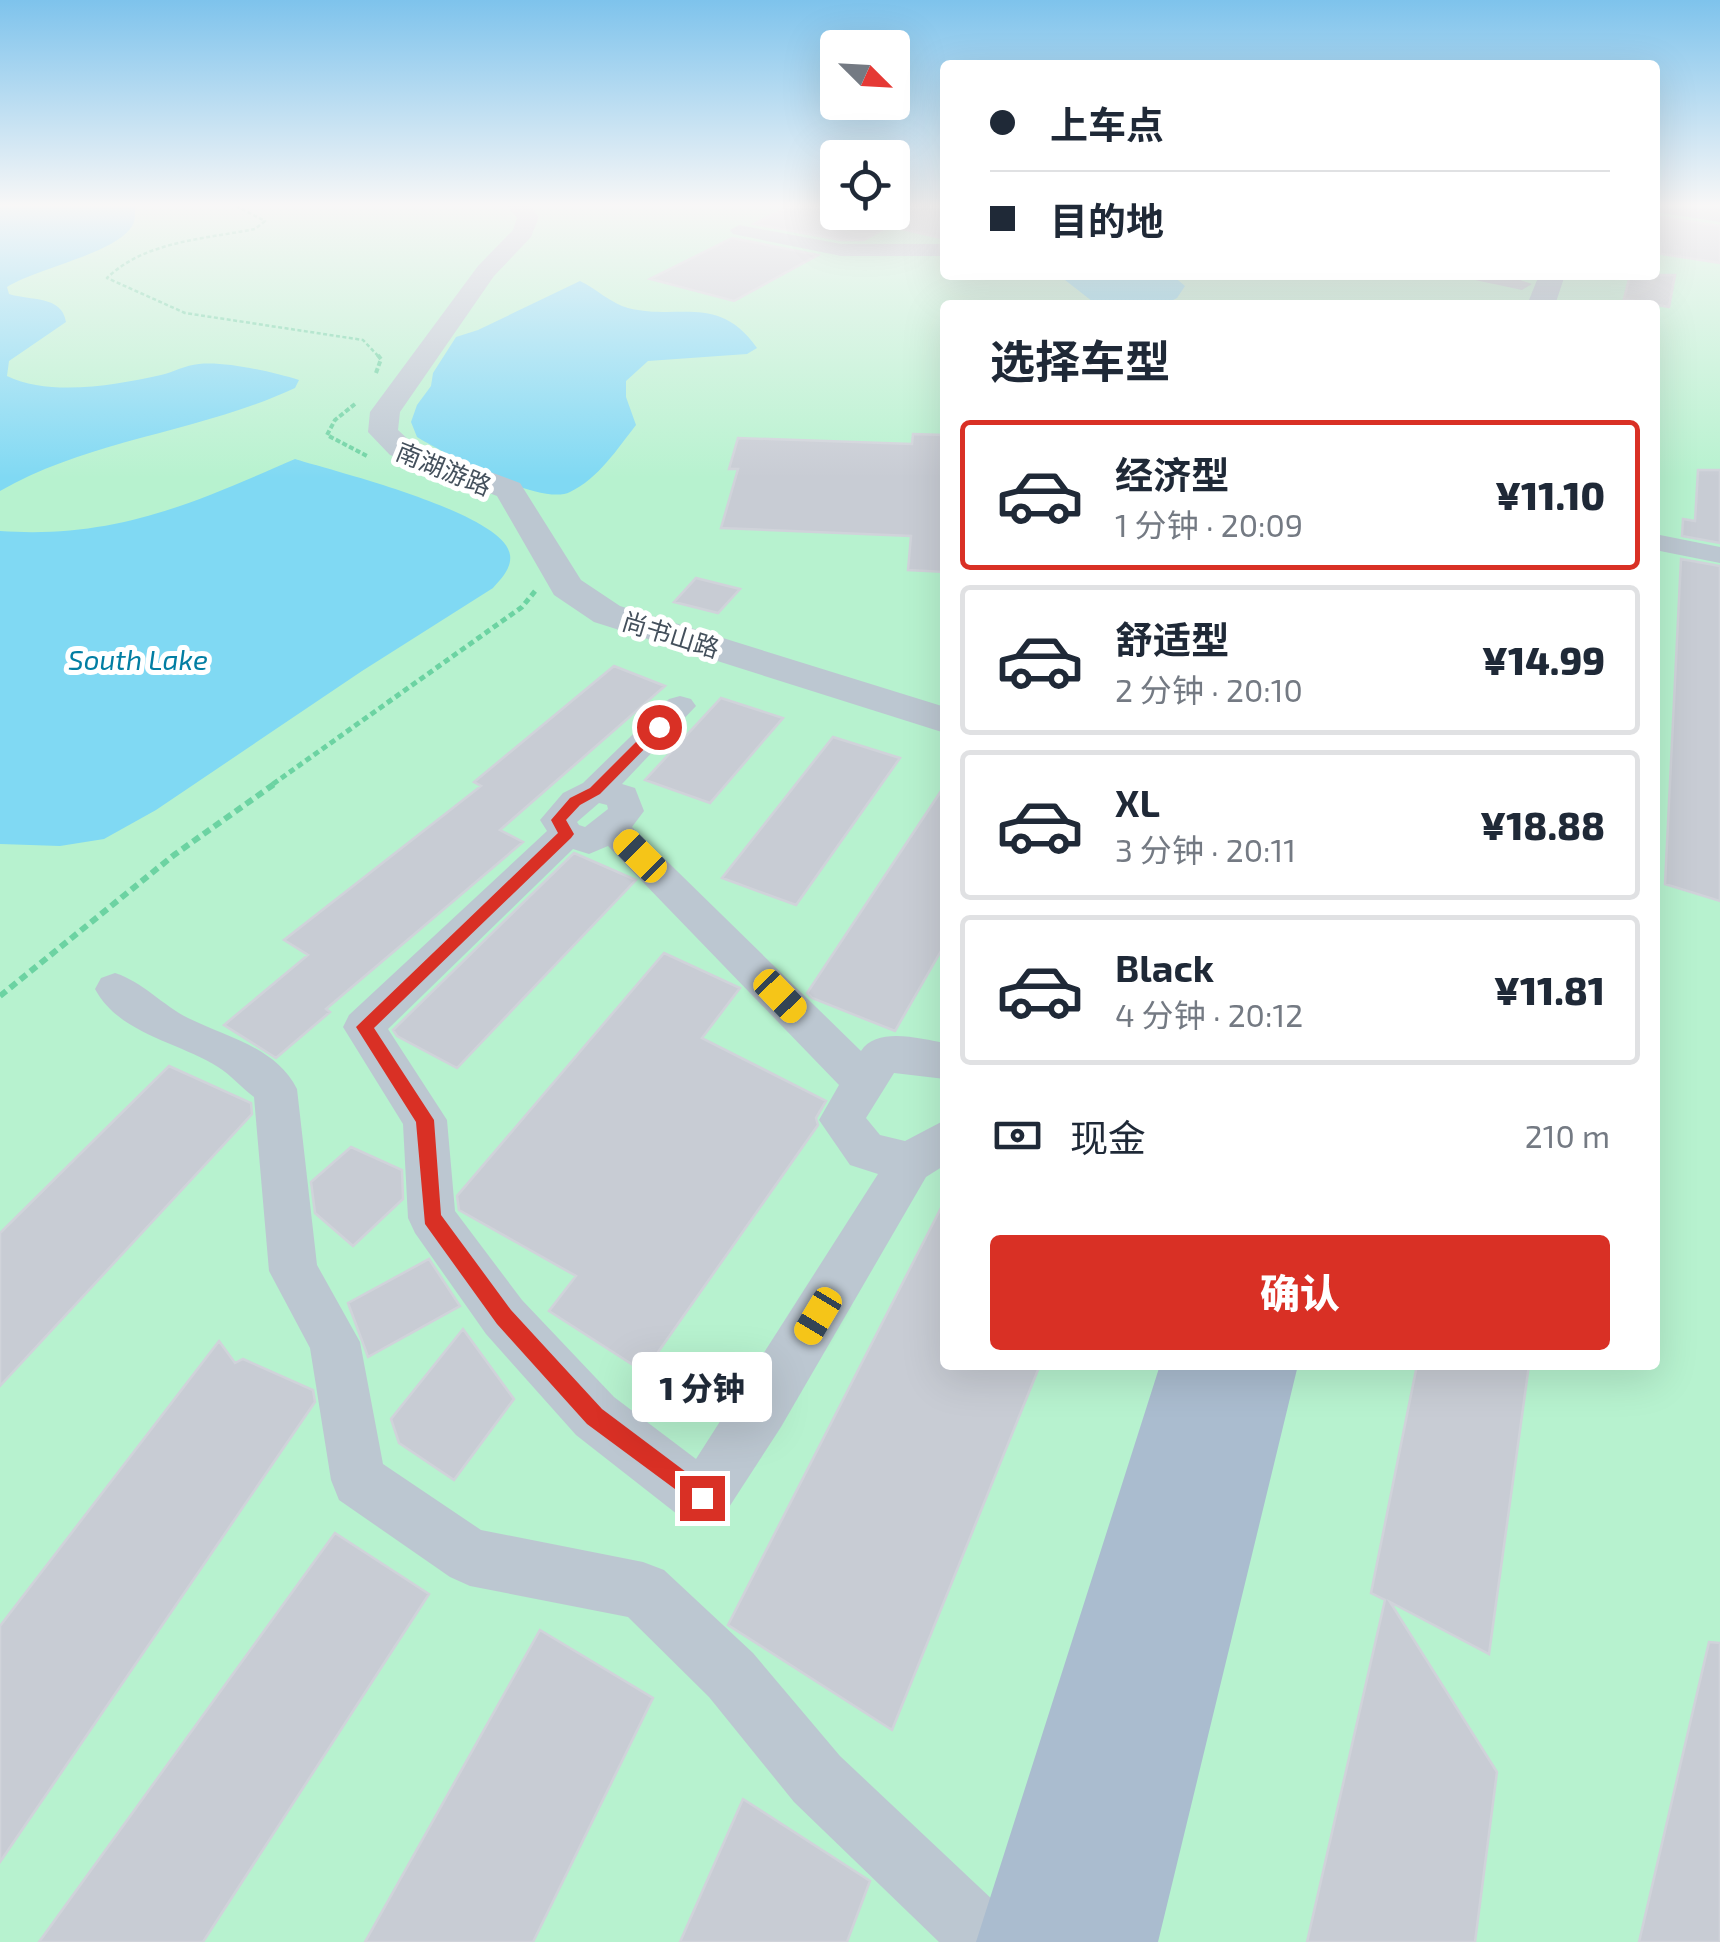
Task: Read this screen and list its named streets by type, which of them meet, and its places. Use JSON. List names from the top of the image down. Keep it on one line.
{"streets":{"street":["尚书山路"],"path":["南湖游路"]},"water":["South Lake"],"north":"bottom right","page":{"banner":["上车点","目的地"],"heading":"选择车型","list":[{"name":"经济型","note":"1 分钟 · 20:09","value":"¥11.10"},{"name":"舒适型","note":"2 分钟 · 20:10","value":"¥14.99"},{"name":"XL","note":"3 分钟 · 20:11","value":"¥18.88"},{"name":"Black","note":"4 分钟 · 20:12","value":"¥11.81"}],"pay":["现金","210 m"],"buttons":"确认","bubble":"1 分钟"}}
